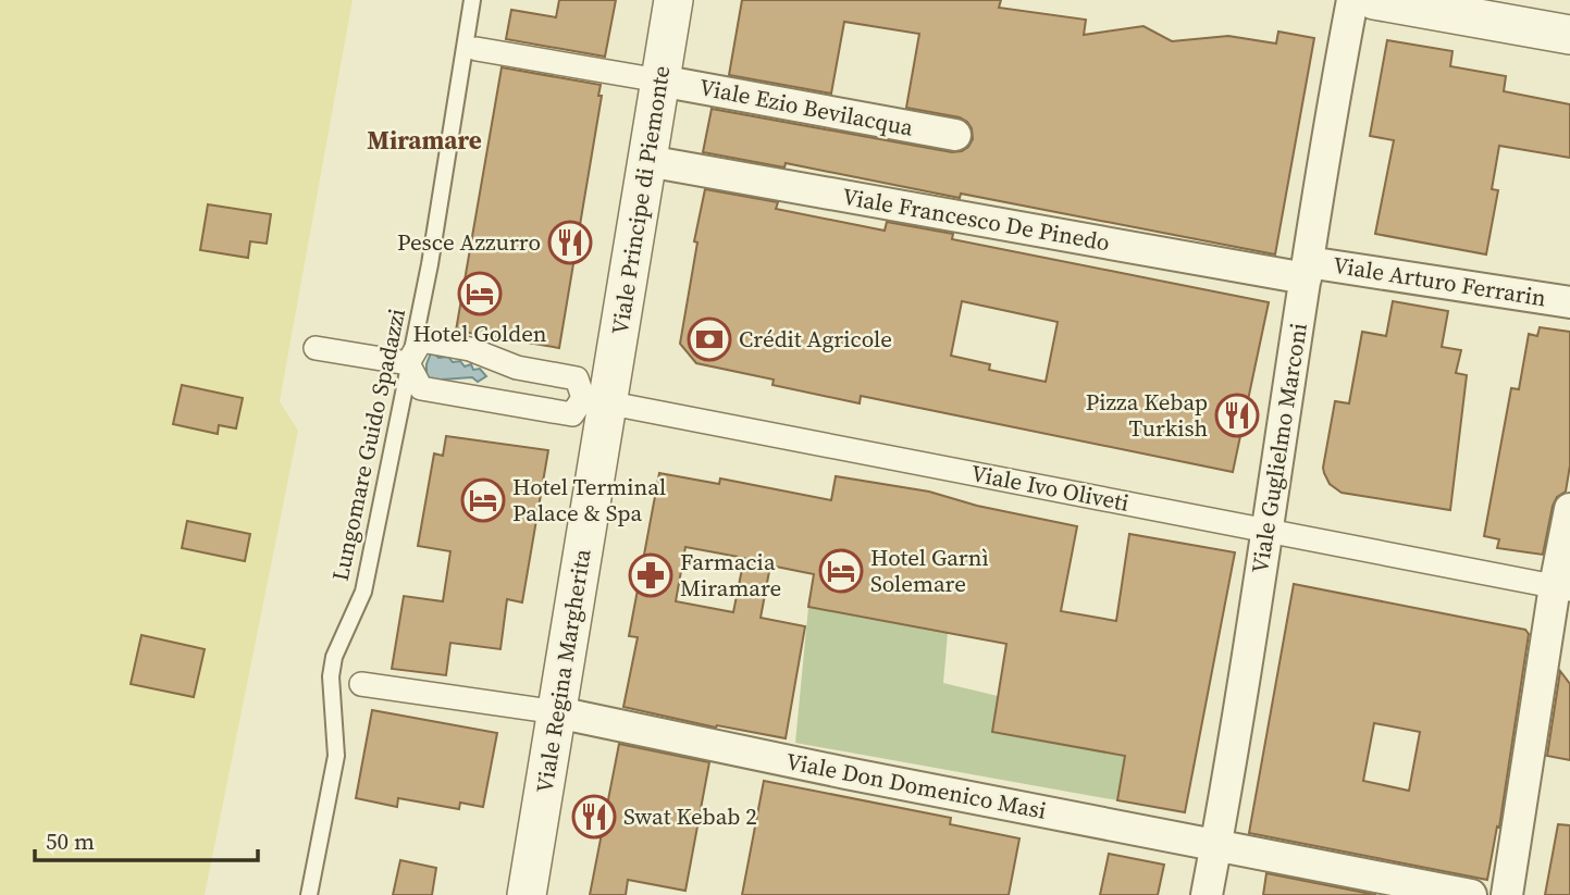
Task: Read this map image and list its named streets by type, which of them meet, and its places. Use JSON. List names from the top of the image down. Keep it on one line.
{"streets":{"street":["Viale Ezio Bevilacqua","Viale Principe di Piemonte","Viale Francesco De Pinedo","Viale Arturo Ferrarin","Viale Guglielmo Marconi","Viale Ivo Oliveti","Viale Regina Margherita","Viale Don Domenico Masi"],"lane":["Lungomare Guido Spadazzi"]},"crossings":[["Viale Ezio Bevilacqua","Viale Principe di Piemonte"],["Viale Principe di Piemonte","Viale Francesco De Pinedo"],["Viale Principe di Piemonte","Viale Ivo Oliveti"],["Viale Principe di Piemonte","Viale Regina Margherita"],["Viale Francesco De Pinedo","Viale Arturo Ferrarin"],["Viale Francesco De Pinedo","Viale Guglielmo Marconi"],["Viale Arturo Ferrarin","Viale Guglielmo Marconi"],["Viale Guglielmo Marconi","Viale Ivo Oliveti"],["Viale Guglielmo Marconi","Viale Don Domenico Masi"],["Viale Ivo Oliveti","Viale Regina Margherita"],["Viale Regina Margherita","Viale Don Domenico Masi"]],"districts":["Miramare"],"places":{"restaurant":["Pesce Azzurro","Pizza Kebap Turkish","Swat Kebab 2"],"hotel":["Hotel Golden","Hotel Terminal Palace & Spa","Hotel Garnì Solemare"],"bank":["Crédit Agricole"],"pharmacy":["Farmacia Miramare"]},"scale_bar":"50 m"}
